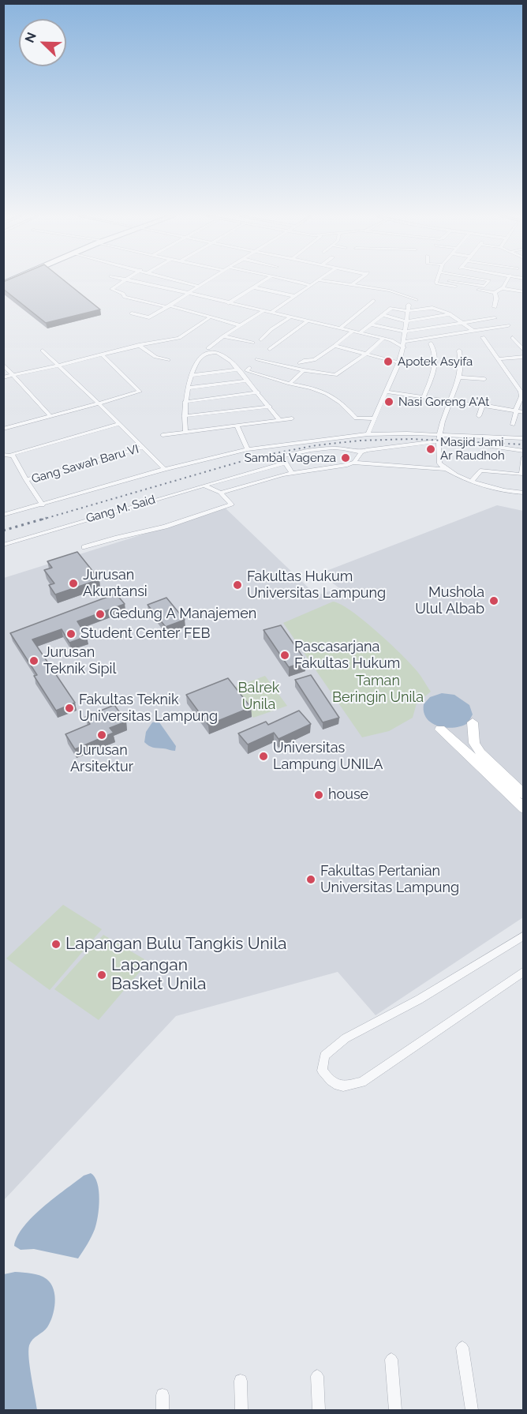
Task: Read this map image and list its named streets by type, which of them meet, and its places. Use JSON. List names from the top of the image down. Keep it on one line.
{"streets":{"street":["Gang Sawah Baru VI","Gang M. Said"]},"parks":["Taman Beringin Unila","Balrek Unila"],"places":["Apotek Asyifa","Nasi Goreng A'At","Masjid Jami Ar Raudhoh","Sambal Vagenza","Jurusan Akuntansi","Fakultas Hukum Universitas Lampung","Mushola Ulul Albab","Gedung A Manajemen","Student Center FEB","Pascasarjana Fakultas Hukum","Jurusan Teknik Sipil","Fakultas Teknik Universitas Lampung","Jurusan Arsitektur","Universitas Lampung UNILA","house","Fakultas Pertanian Universitas Lampung","Lapangan Bulu Tangkis Unila","Lapangan Basket Unila"],"north":"top left"}
